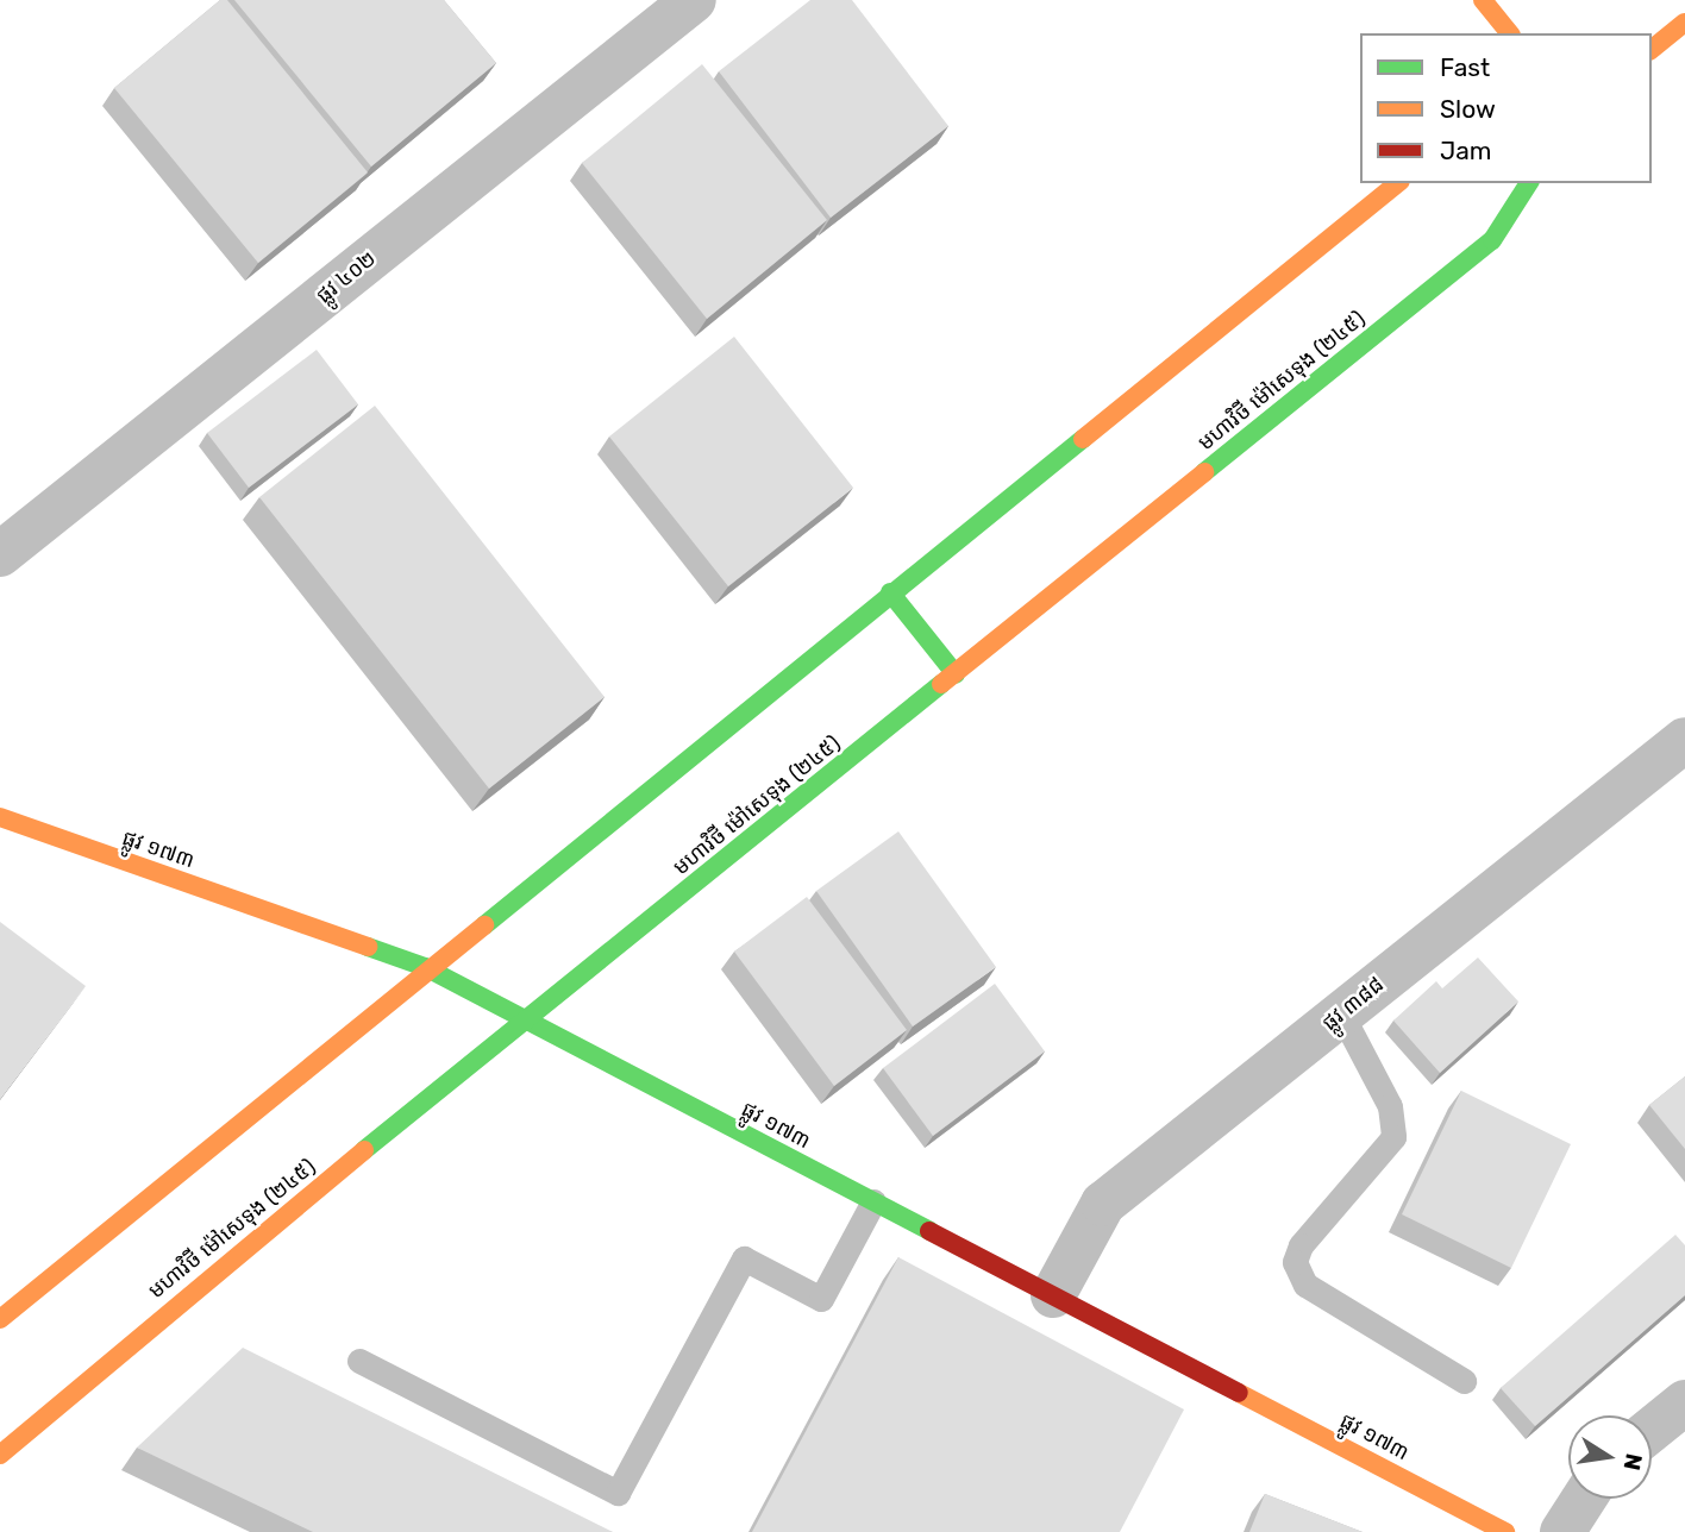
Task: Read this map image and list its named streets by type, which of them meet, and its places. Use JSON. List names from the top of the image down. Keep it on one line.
{"streets":{"main road":["មហាវិថី ម៉ៅសេទុង (២៤៥)","ផ្លូវ ១៧៣"],"street":["ផ្លូវ ៤០២","ផ្លូវ ៣៨៨"]},"crossings":[["មហាវិថី ម៉ៅសេទុង (២៤៥)","ផ្លូវ ១៧៣"],["ផ្លូវ ១៧៣","ផ្លូវ ៣៨៨"]],"legend":["Fast","Slow","Jam"],"north":"right"}
